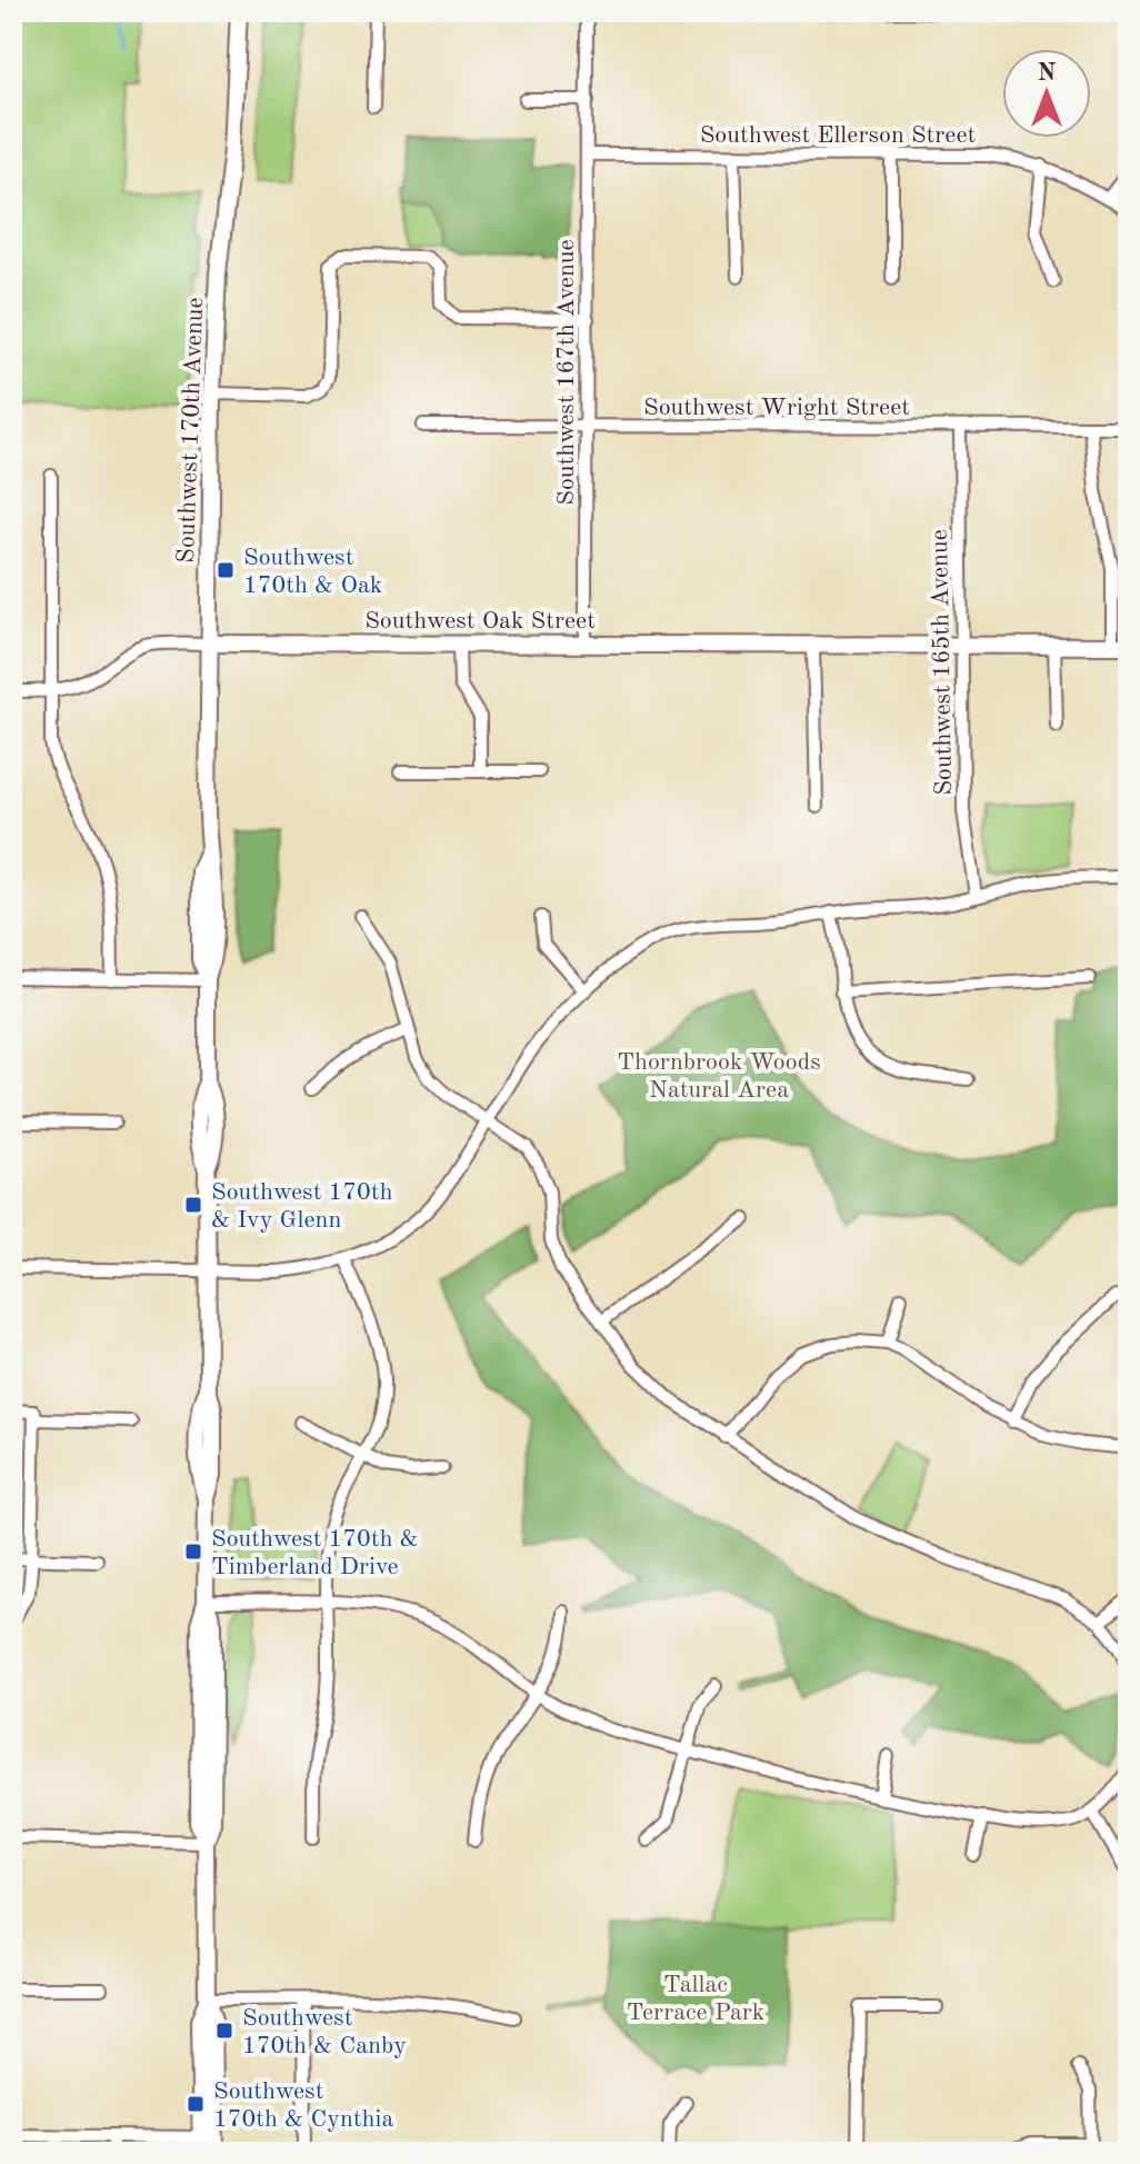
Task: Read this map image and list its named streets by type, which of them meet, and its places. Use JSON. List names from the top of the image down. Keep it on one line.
{"streets":{"main road":["Southwest 170th Avenue","Southwest Oak Street"],"street":["Southwest Ellerson Street","Southwest 167th Avenue","Southwest Wright Street","Southwest 165th Avenue"]},"crossings":[["Southwest Ellerson Street","Southwest 167th Avenue"],["Southwest 167th Avenue","Southwest Wright Street"],["Southwest 167th Avenue","Southwest Oak Street"],["Southwest Wright Street","Southwest 165th Avenue"],["Southwest 170th Avenue","Southwest Oak Street"],["Southwest Oak Street","Southwest 165th Avenue"]],"parks":["Thornbrook Woods Natural Area","Tallac Terrace Park"],"places":{"transit":["Southwest 170th & Oak","Southwest 170th & Ivy Glenn","Southwest 170th & Timberland Drive","Southwest 170th & Canby","Southwest 170th & Cynthia"]},"north":"top"}
